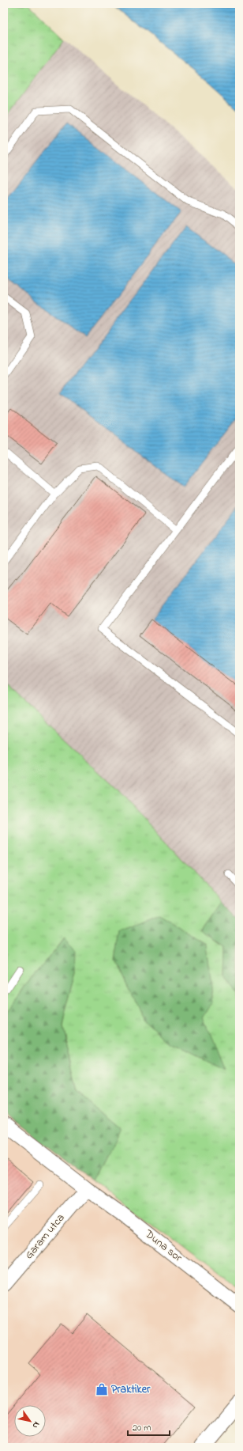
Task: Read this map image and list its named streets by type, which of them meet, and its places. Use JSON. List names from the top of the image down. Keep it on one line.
{"streets":{"street":["Garam utca","Duna sor"]},"crossings":[["Garam utca","Duna sor"]],"places":{"shop":["Praktiker"]},"scale_bar":"20 m","north":"bottom right"}
